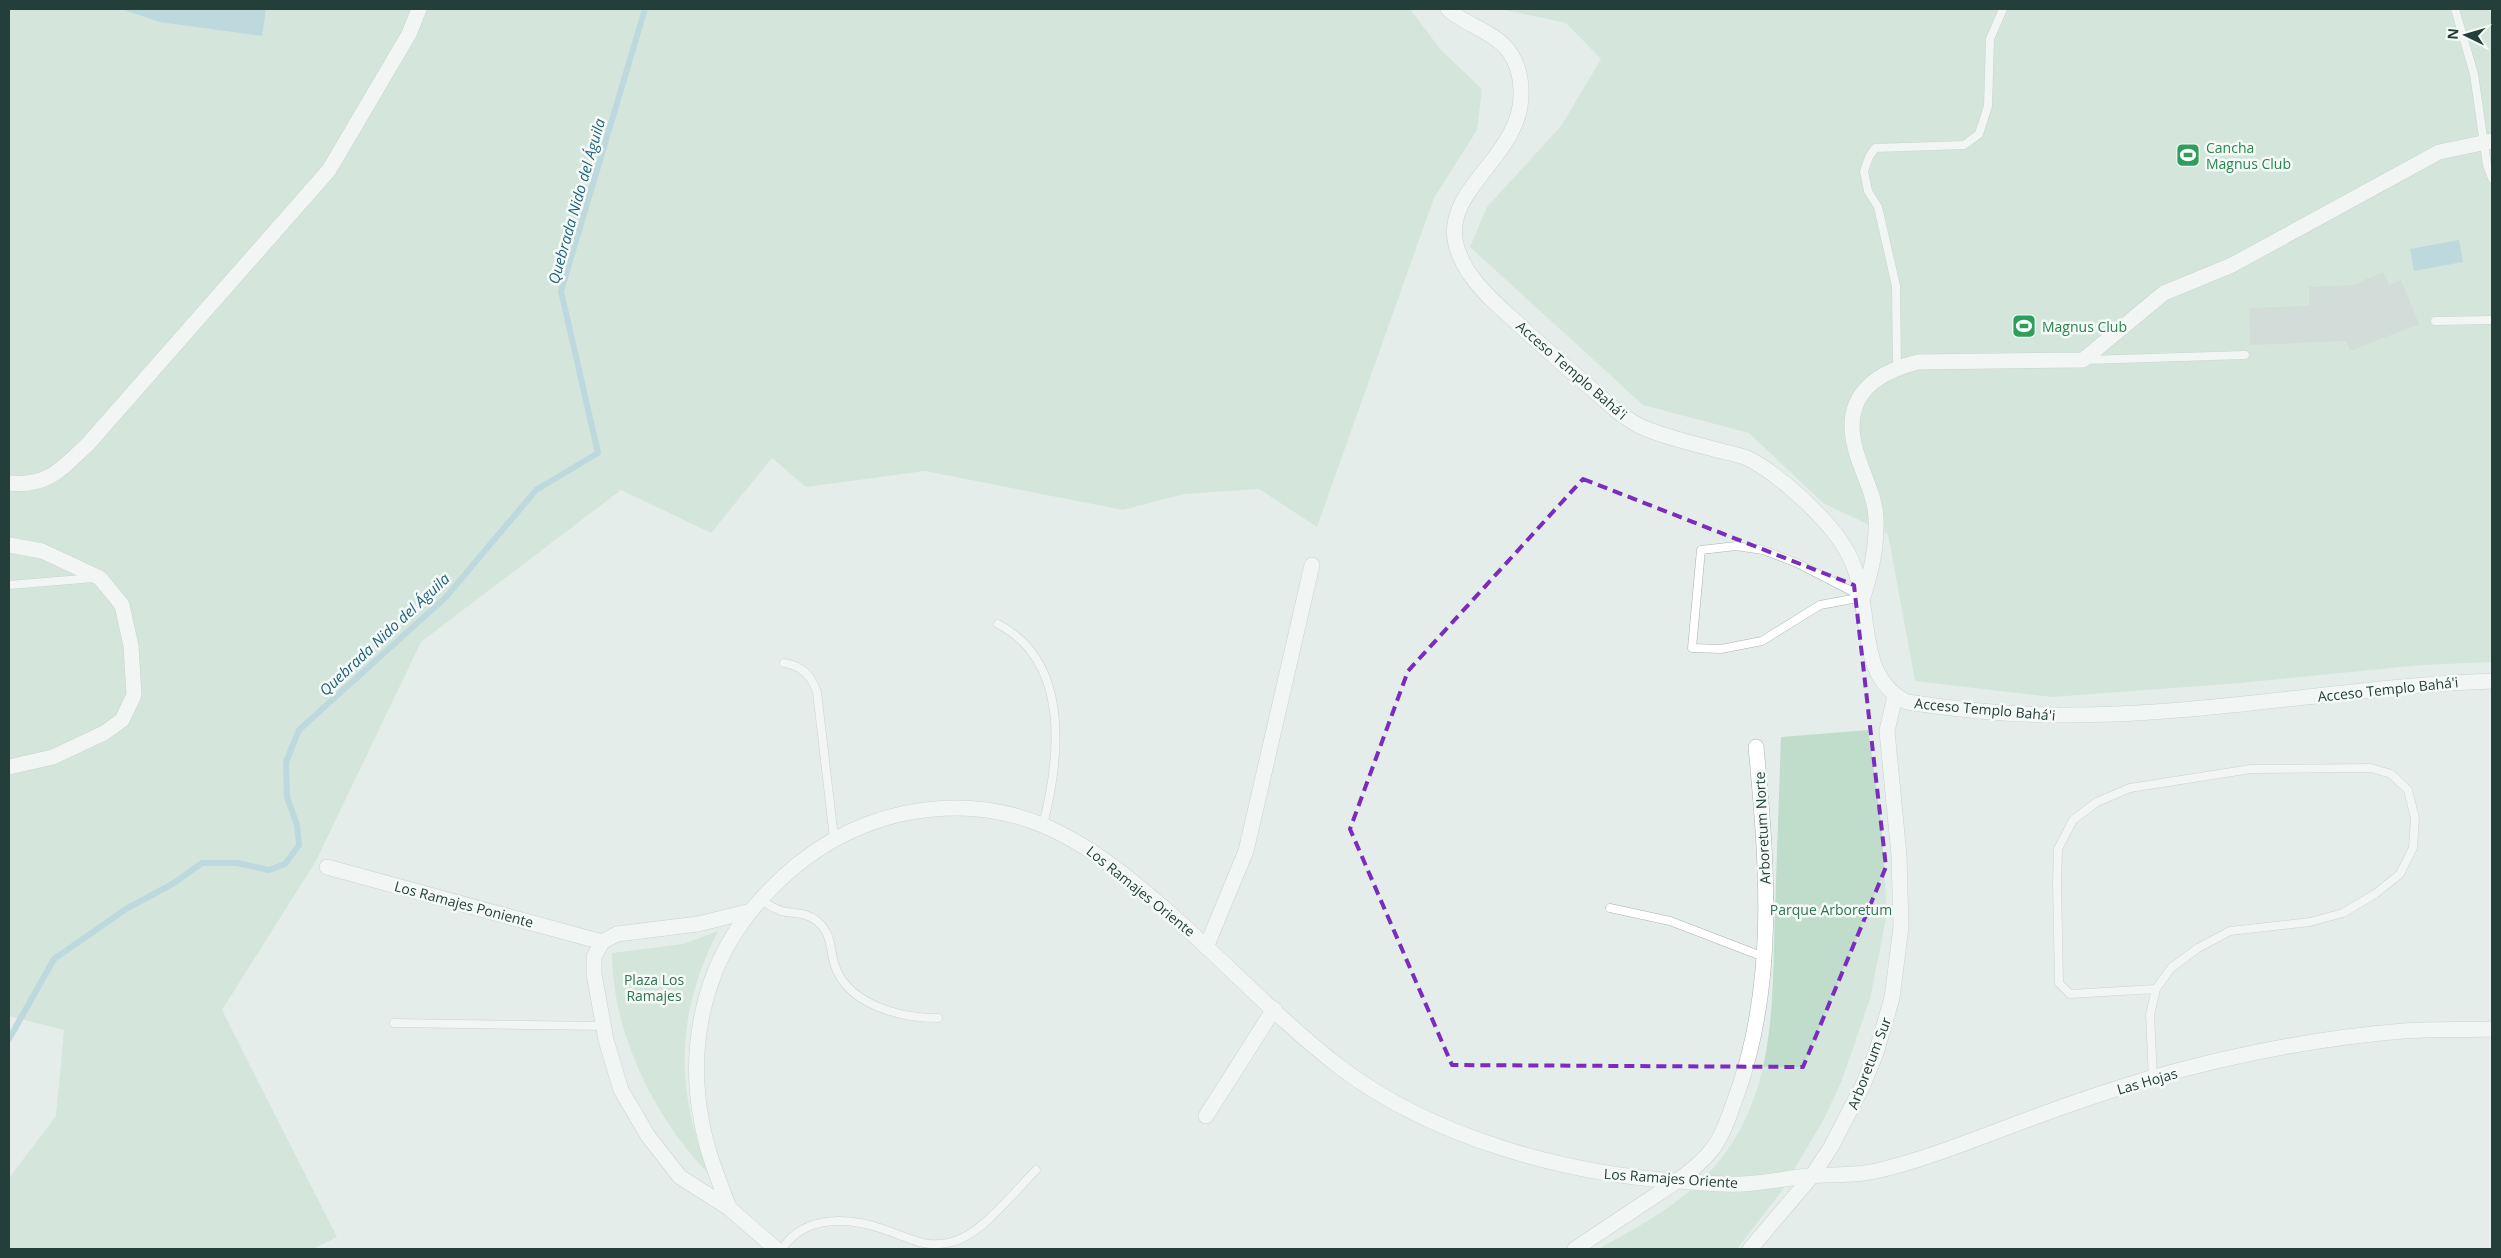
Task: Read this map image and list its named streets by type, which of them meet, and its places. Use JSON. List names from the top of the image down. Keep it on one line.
{"streets":{"street":["Acceso Templo Bahá'i","Arboretum Norte","Los Ramajes Oriente","Los Ramajes Poniente","Arboretum Sur","Las Hojas"]},"crossings":[["Acceso Templo Bahá'i","Arboretum Sur"],["Arboretum Norte","Los Ramajes Oriente"],["Los Ramajes Oriente","Arboretum Sur"],["Los Ramajes Oriente","Las Hojas"],["Arboretum Sur","Las Hojas"]],"water":["Quebrada Nido del Águila"],"parks":["Parque Arboretum","Plaza Los Ramajes"],"places":{"sports":["Cancha Magnus Club","Magnus Club"]},"north":"left"}
